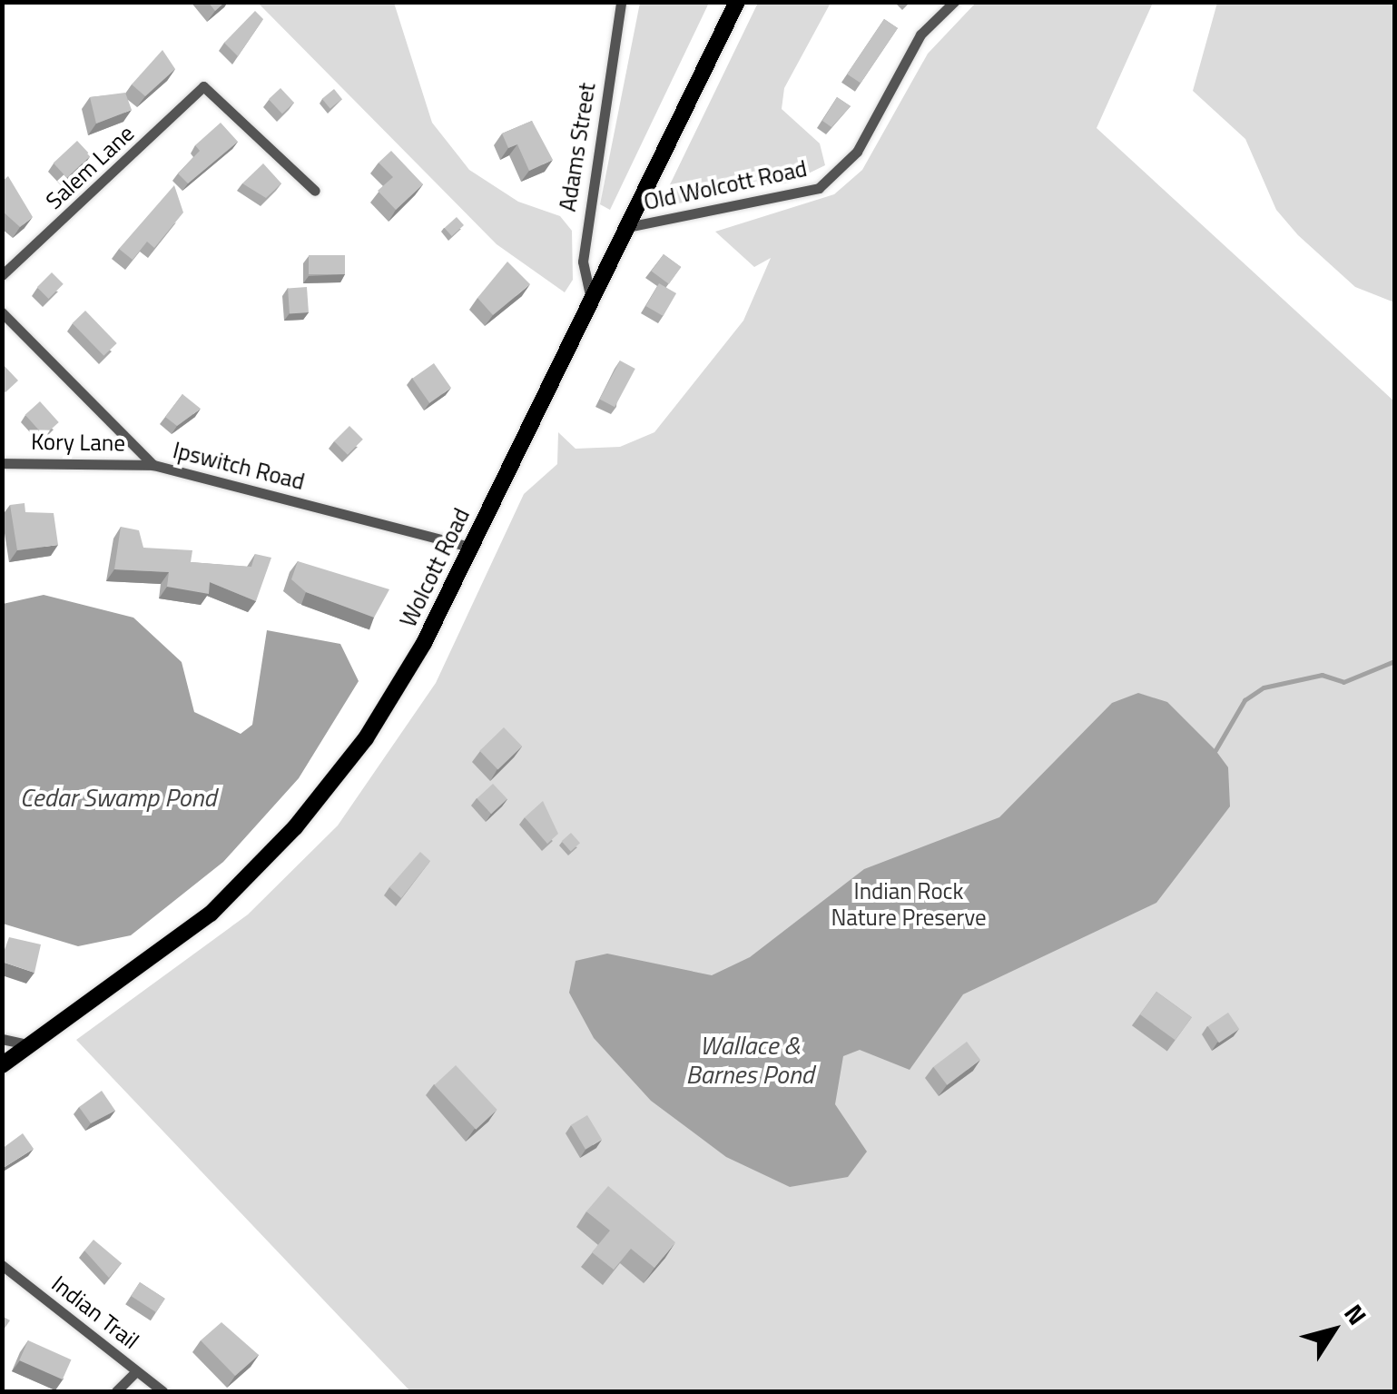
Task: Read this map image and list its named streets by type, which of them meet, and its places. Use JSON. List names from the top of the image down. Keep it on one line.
{"streets":{"main road":["Wolcott Road"],"street":["Adams Street","Salem Lane","Old Wolcott Road","Kory Lane","Ipswitch Road","Indian Trail"]},"crossings":[["Adams Street","Wolcott Road"],["Old Wolcott Road","Wolcott Road"],["Kory Lane","Ipswitch Road"],["Ipswitch Road","Wolcott Road"]],"water":["Cedar Swamp Pond","Wallace & Barnes Pond"],"parks":["Indian Rock Nature Preserve"],"north":"top right"}
